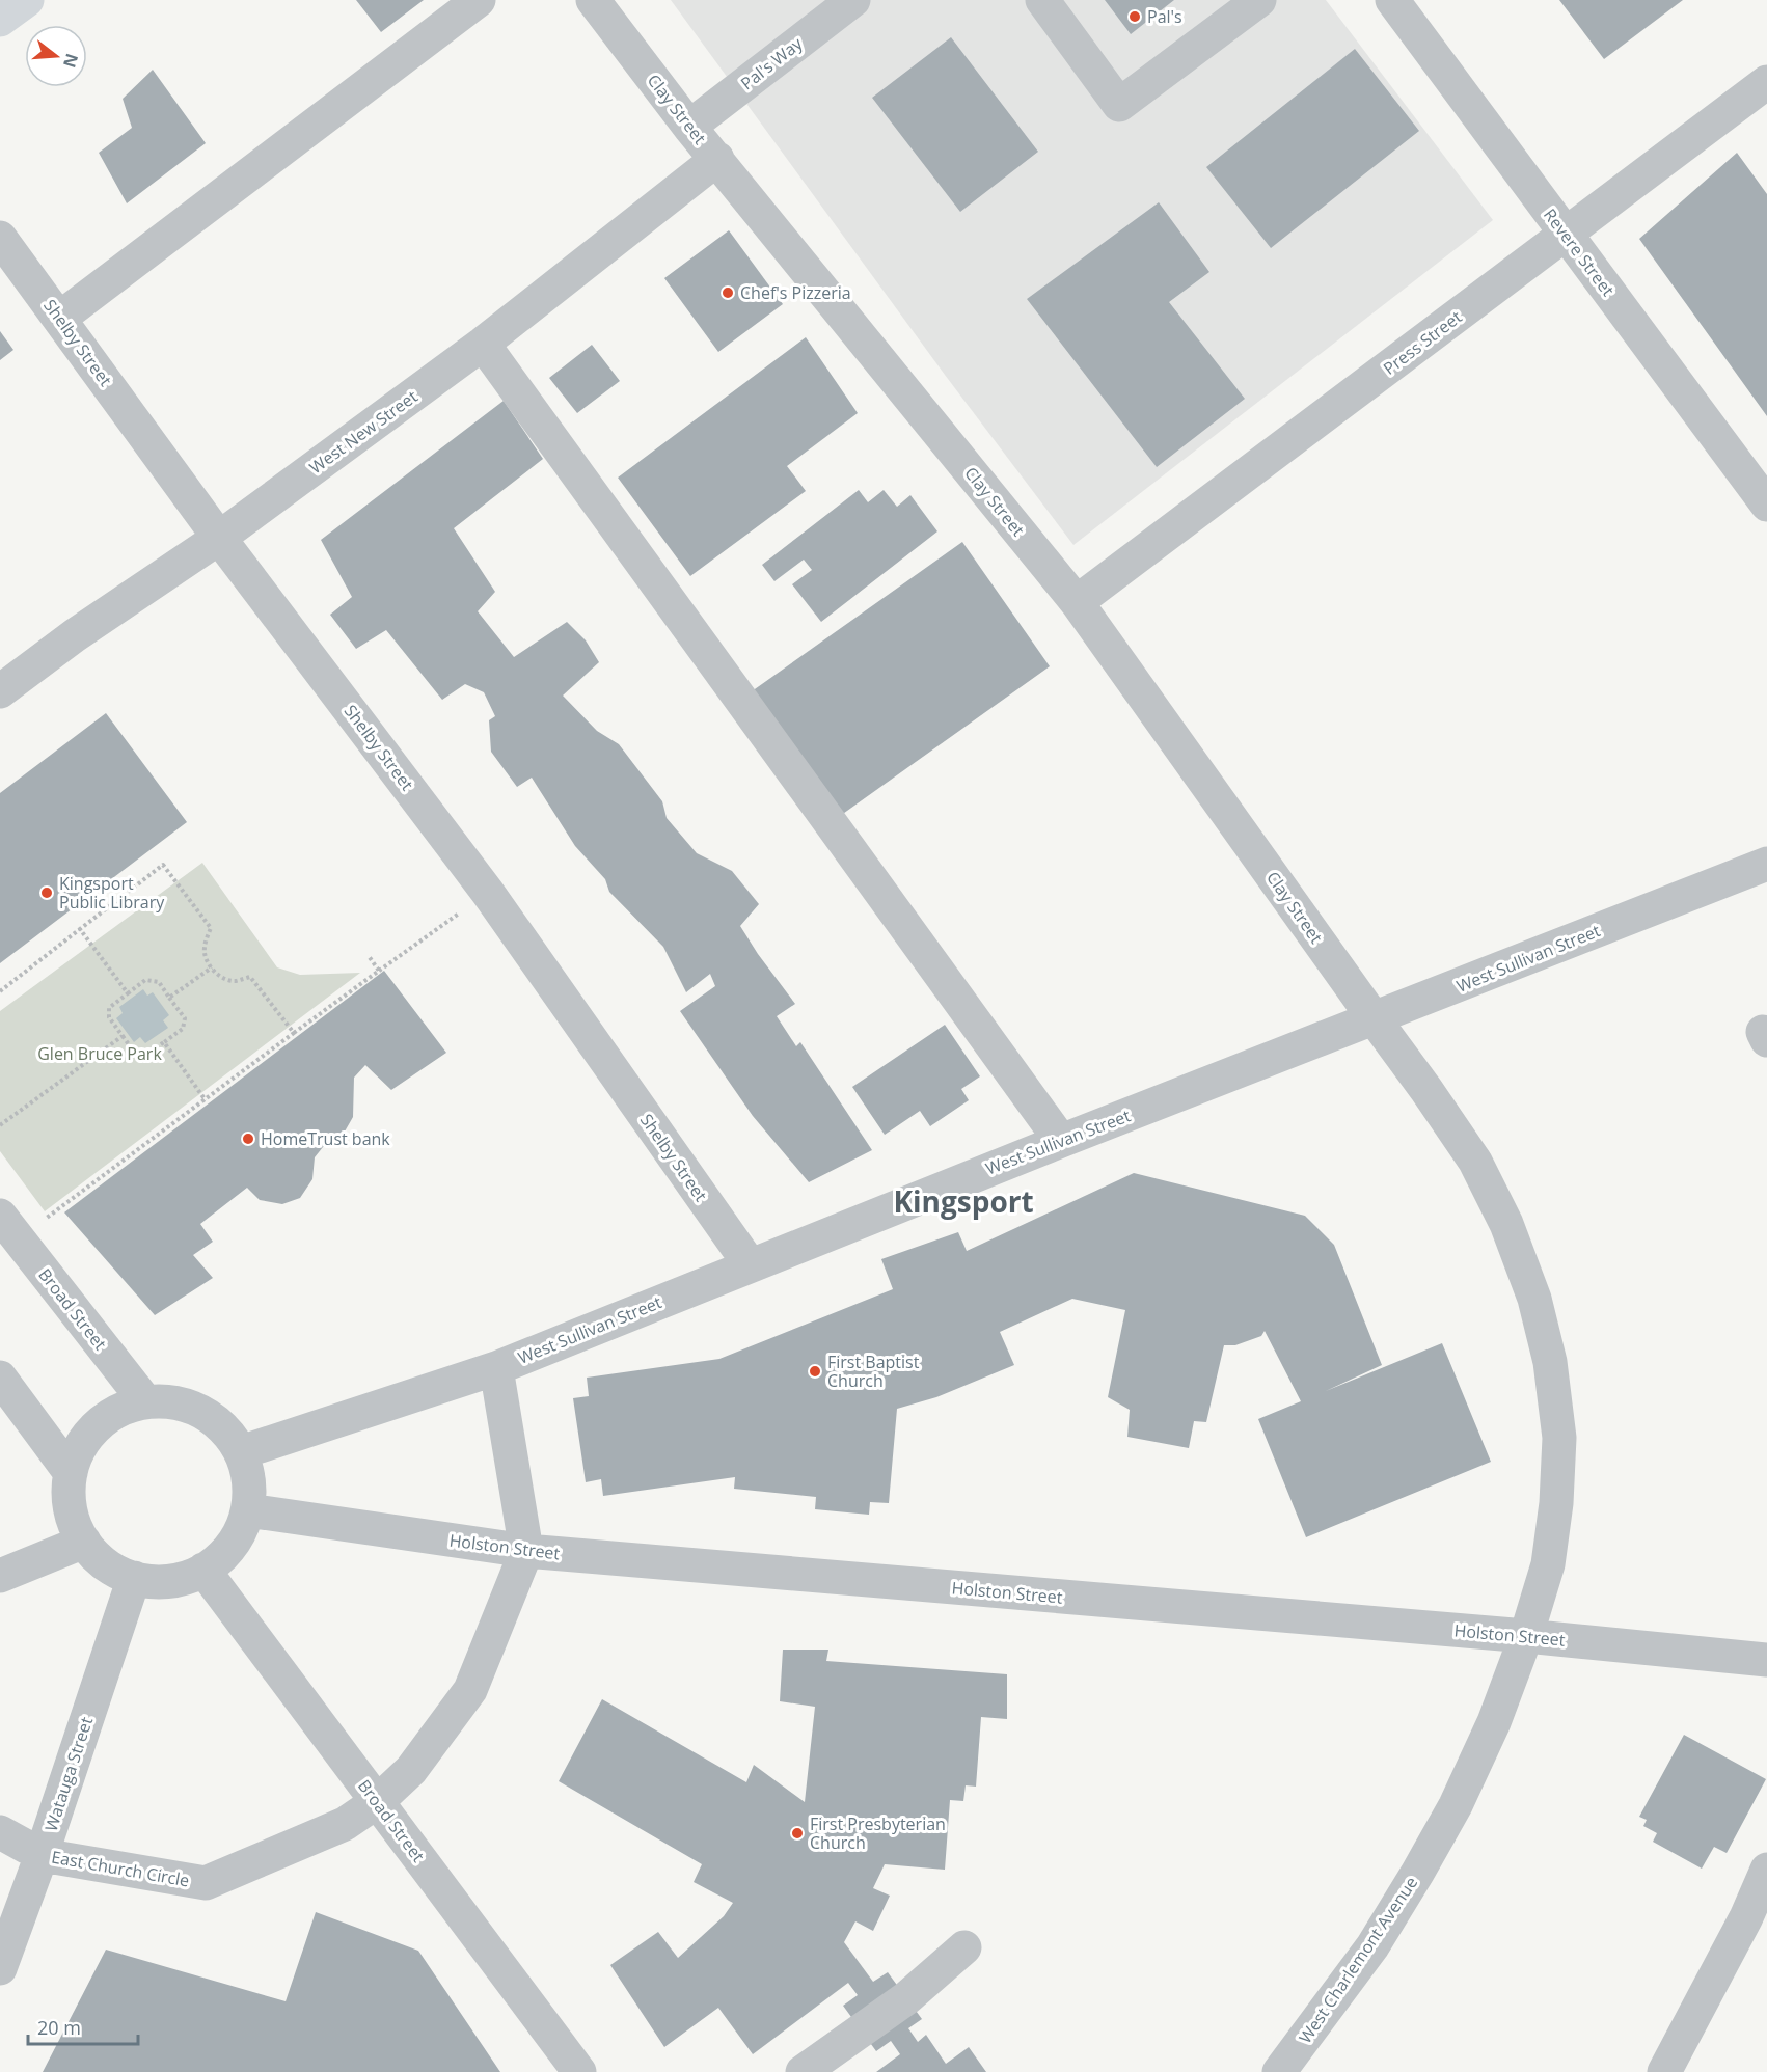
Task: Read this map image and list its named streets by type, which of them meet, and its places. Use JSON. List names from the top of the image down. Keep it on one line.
{"streets":{"street":["Pal's Way","Clay Street","Revere Street","Shelby Street","Press Street","West New Street","West Sullivan Street","Broad Street","Holston Street","Watauga Street","East Church Circle","West Charlemont Avenue"]},"crossings":[["Pal's Way","Clay Street"],["Clay Street","Press Street"],["Clay Street","West New Street"],["Clay Street","West Sullivan Street"],["Clay Street","West Charlemont Avenue"],["Revere Street","Press Street"],["Shelby Street","West New Street"],["Shelby Street","West Sullivan Street"],["West Sullivan Street","Broad Street"],["West Sullivan Street","Holston Street"],["West Sullivan Street","Watauga Street"],["West Sullivan Street","West Charlemont Avenue"],["Broad Street","Holston Street"],["Broad Street","Watauga Street"],["Broad Street","East Church Circle"],["Holston Street","Watauga Street"],["Holston Street","East Church Circle"],["Holston Street","West Charlemont Avenue"],["Watauga Street","East Church Circle"]],"districts":["Kingsport"],"parks":["Glen Bruce Park"],"places":["Pal's","Chef's Pizzeria","Kingsport Public Library","HomeTrust bank","First Baptist Church","First Presbyterian Church"],"scale_bar":"20 m","north":"right"}
